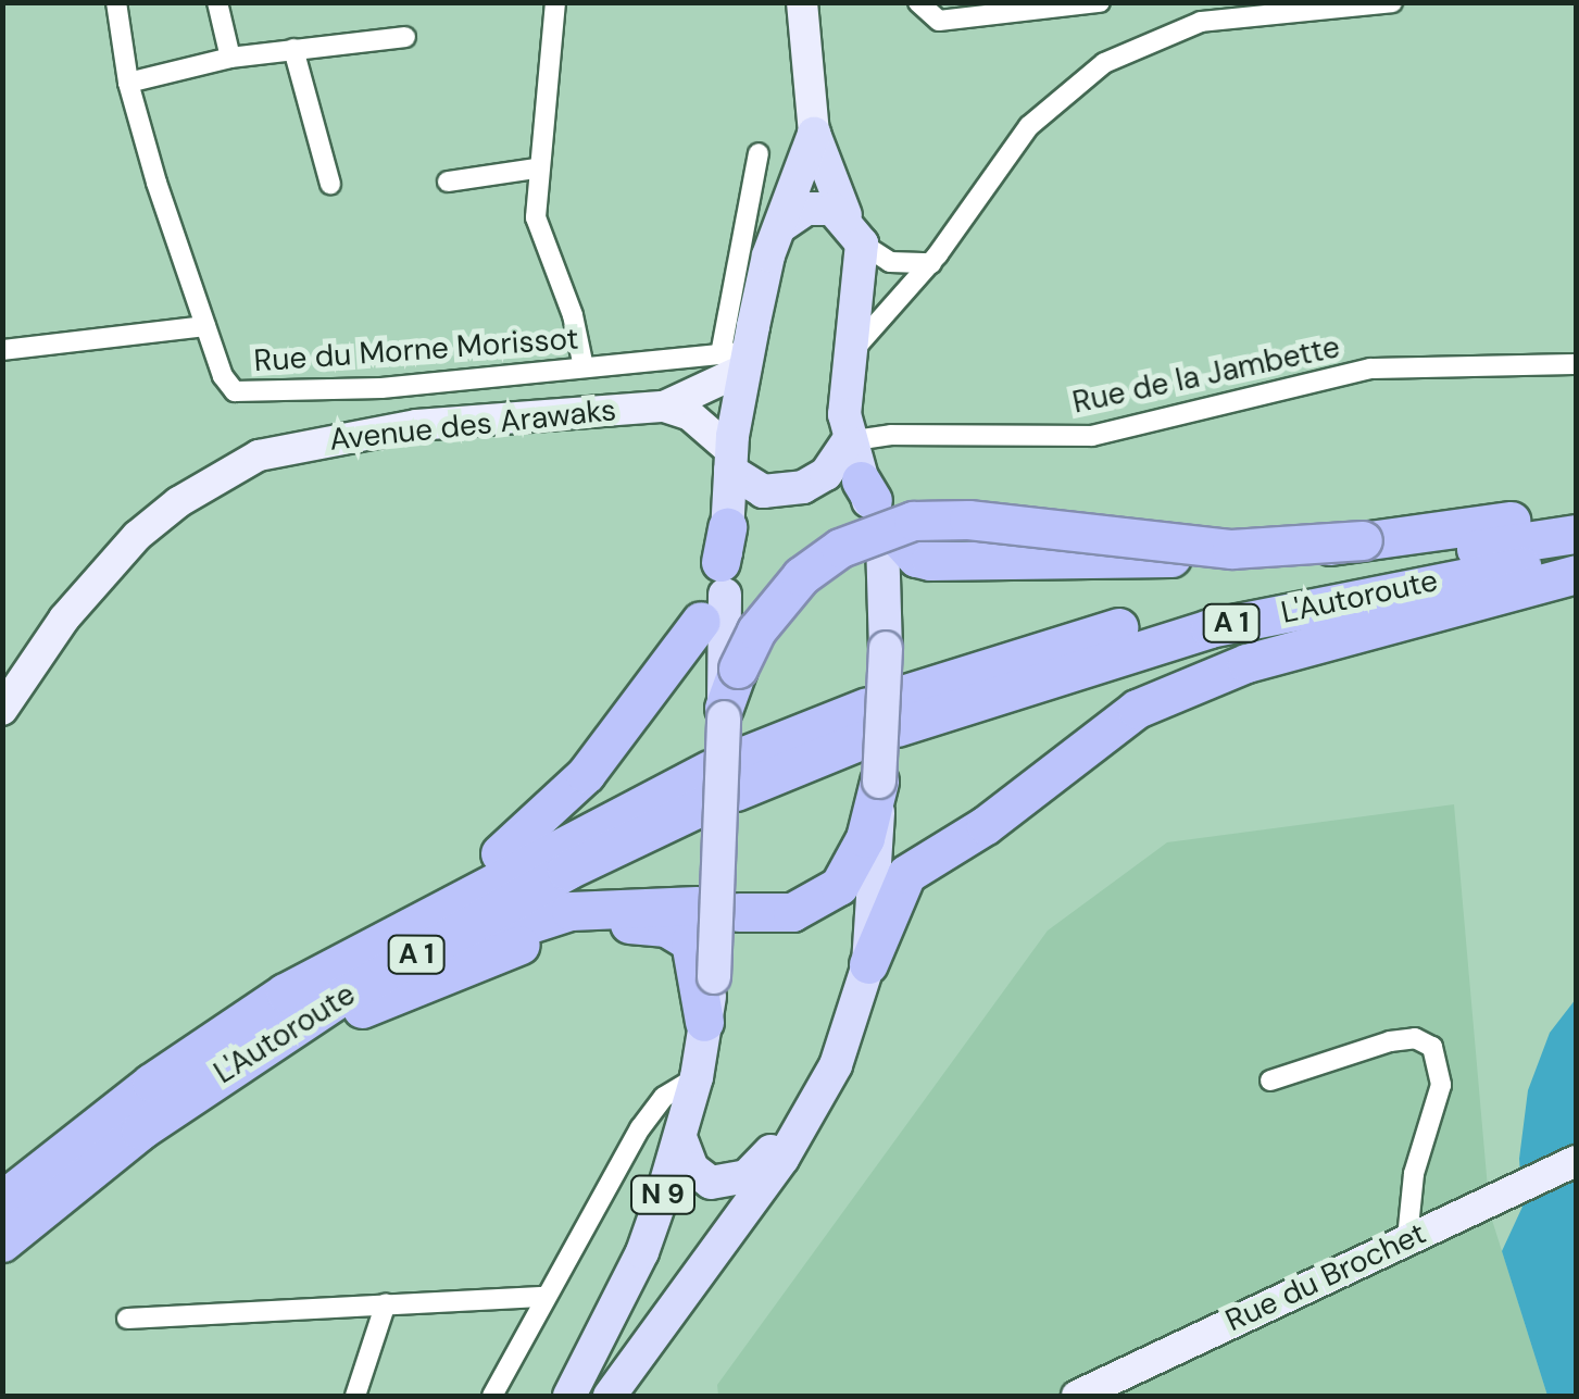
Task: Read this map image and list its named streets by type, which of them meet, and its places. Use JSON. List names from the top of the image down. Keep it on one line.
{"streets":{"highway":["L'Autoroute","A 1"],"main road":["N 9"],"street":["Rue du Morne Morissot","Rue de la Jambette","Avenue des Arawaks","Rue du Brochet"]},"crossings":[["Rue du Morne Morissot","Avenue des Arawaks"]]}
